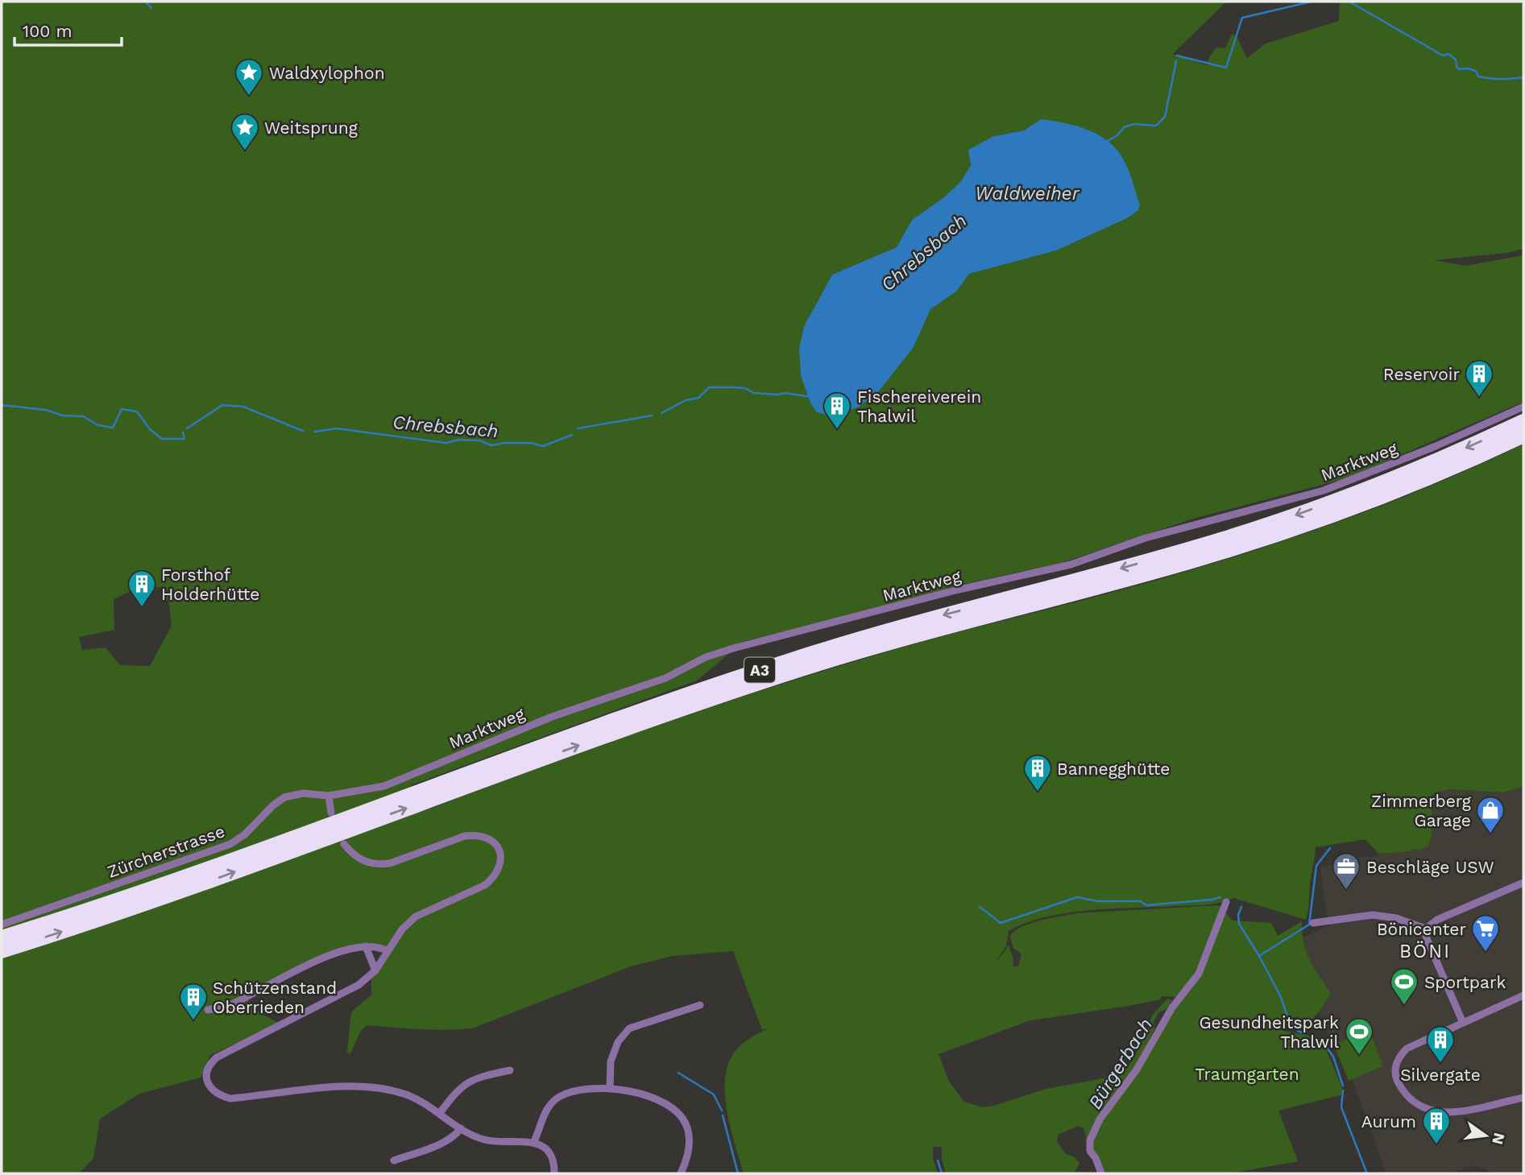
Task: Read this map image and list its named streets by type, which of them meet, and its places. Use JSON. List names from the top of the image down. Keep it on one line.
{"streets":{"highway":["A3"],"street":["Marktweg","Zürcherstrasse"]},"crossings":[["Marktweg","Zürcherstrasse"]],"districts":["BÖNI"],"water":["Waldweiher","Chrebsbach","Bürgerbach"],"parks":["Traumgarten"],"places":{"place":["Waldxylophon","Weitsprung"],"building":["Reservoir","Fischereiverein Thalwil","Forsthof Holderhütte","Bannegghütte","Schützenstand Oberrieden","Silvergate","Aurum"],"shop":["Zimmerberg Garage"],"office":["Beschläge USW"],"supermarket":["Bönicenter"],"sports":["Sportpark","Gesundheitspark Thalwil"]},"scale_bar":"100 m","north":"right"}
